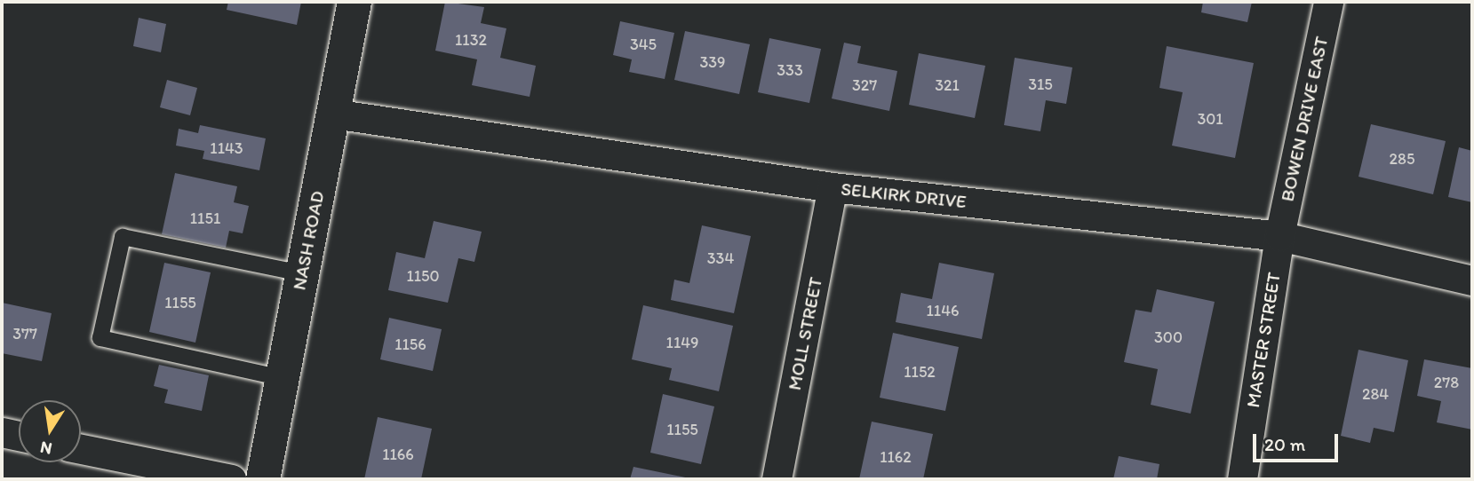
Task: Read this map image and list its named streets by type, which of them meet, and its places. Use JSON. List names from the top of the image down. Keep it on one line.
{"streets":{"main road":["NASH ROAD"],"street":["BOWEN DRIVE EAST","SELKIRK DRIVE","MOLL STREET","MASTER STREET"]},"crossings":[["BOWEN DRIVE EAST","SELKIRK DRIVE"],["BOWEN DRIVE EAST","MASTER STREET"],["SELKIRK DRIVE","NASH ROAD"],["SELKIRK DRIVE","MOLL STREET"],["SELKIRK DRIVE","MASTER STREET"]],"house_numbers":["1132","345","339","333","315","327","321","301","1143","285","1151","334","1150","1155","1146","377","300","1149","1156","1152","278","284","1155","1166","1162"],"scale_bar":"20 m","north":"bottom"}
